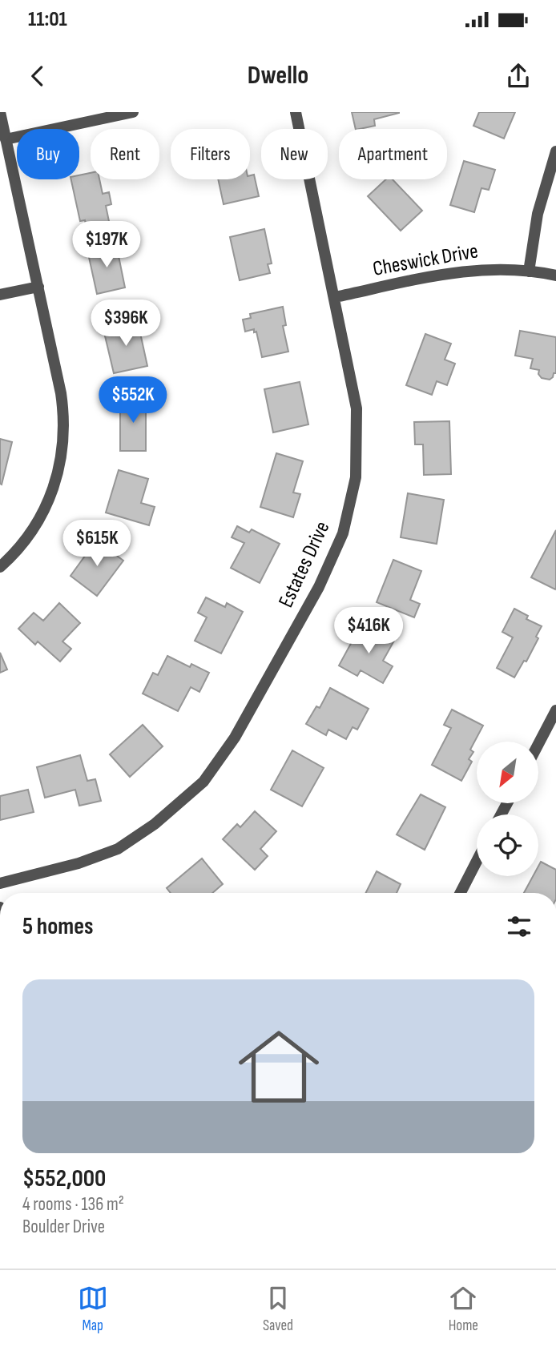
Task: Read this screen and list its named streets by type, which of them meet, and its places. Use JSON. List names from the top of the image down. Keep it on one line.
{"streets":{"street":["Cheswick Drive","Estates Drive"]},"crossings":[["Cheswick Drive","Estates Drive"]],"north":"bottom left","page":{"status":"11:01","header":"Dwello","chip":["Buy","Rent","Filters","New","Apartment"],"price":["$197K","$396K","$552K","$615K","$416K"],"heading":"5 homes","list":[{"name":"$552,000","note":"4 rooms · 136 m² · Boulder Drive"}],"tabs":["Map","Saved","Home"]}}
